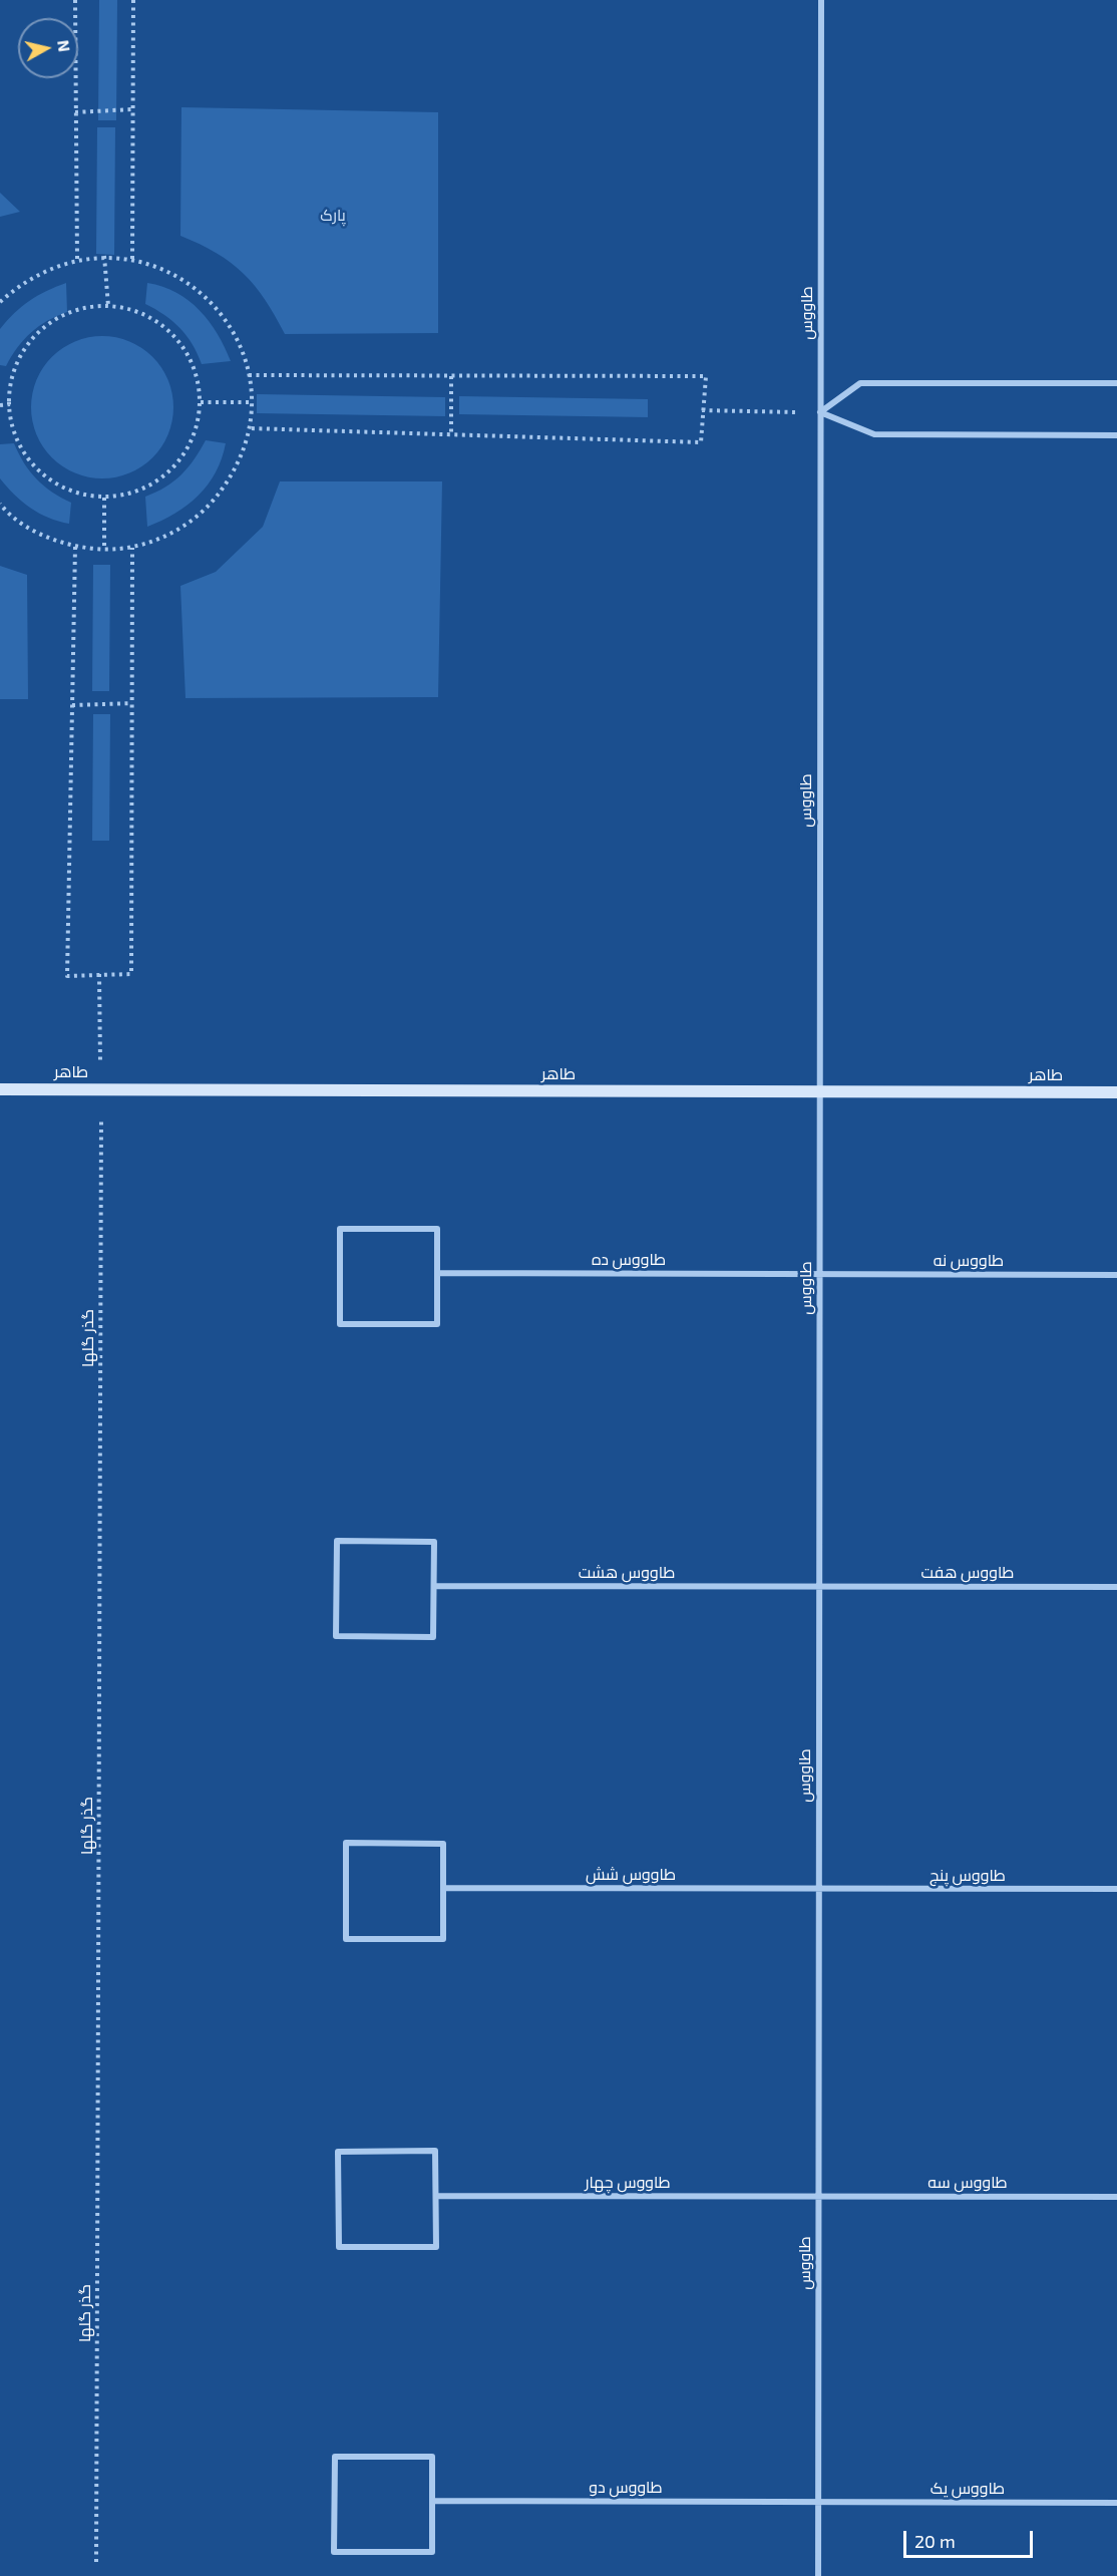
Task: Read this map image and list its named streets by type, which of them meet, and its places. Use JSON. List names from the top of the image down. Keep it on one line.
{"streets":{"street":["طاووس","طاهر","طاووس ده","طاووس نه","طاووس هشت","طاووس هفت","طاووس شش","طاووس پنج","طاووس چهار","طاووس سه","طاووس دو","طاووس یک"],"path":["گذر گلها"]},"crossings":[["طاووس","طاهر"],["طاووس","طاووس ده"],["طاووس","طاووس نه"],["طاووس","طاووس هشت"],["طاووس","طاووس هفت"],["طاووس","طاووس شش"],["طاووس","طاووس پنج"],["طاووس","طاووس چهار"],["طاووس","طاووس سه"],["طاووس","طاووس دو"],["طاووس","طاووس یک"],["طاهر","گذر گلها"],["طاووس ده","طاووس نه"],["طاووس هشت","طاووس هفت"],["طاووس شش","طاووس پنج"],["طاووس چهار","طاووس سه"],["طاووس دو","طاووس یک"]],"parks":["پارک"],"scale_bar":"20 m","north":"right"}
